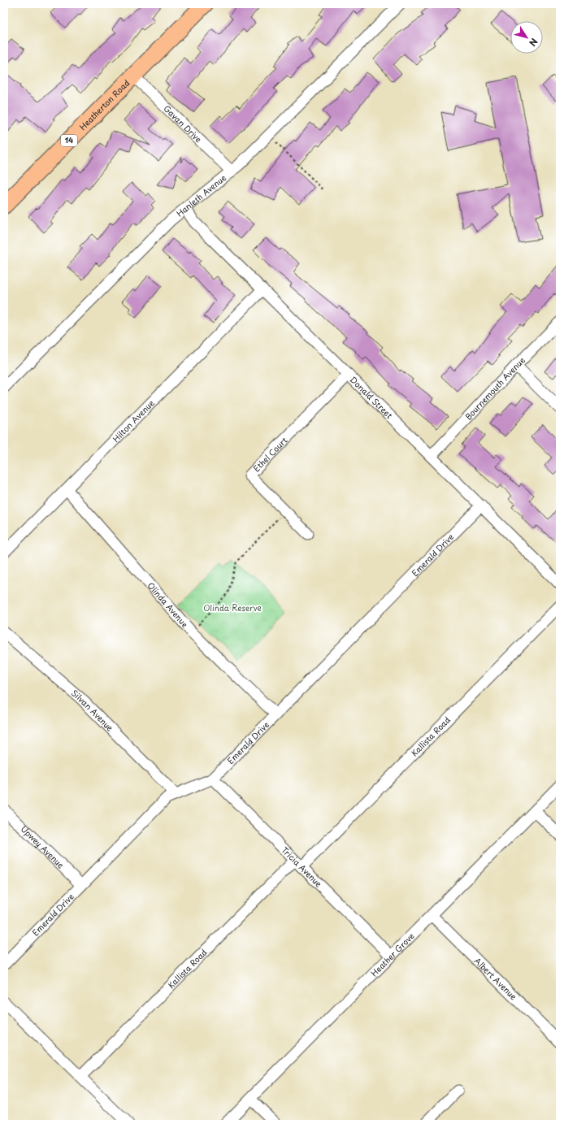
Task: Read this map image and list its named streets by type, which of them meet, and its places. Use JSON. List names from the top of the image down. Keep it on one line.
{"streets":{"main road":["Heatherton Road","14"],"street":["Gavan Drive","Hanleth Avenue","Bournemouth Avenue","Donald Street","Hilton Avenue","Ethel Court","Emerald Drive","Olinda Avenue","Silvan Avenue","Kallista Road","Upwey Avenue","Tricia Avenue","Heather Grove","Albert Avenue"]},"crossings":[["Heatherton Road","Gavan Drive"],["Gavan Drive","Hanleth Avenue"],["Hanleth Avenue","Donald Street"],["Bournemouth Avenue","Donald Street"],["Donald Street","Hilton Avenue"],["Donald Street","Ethel Court"],["Donald Street","Emerald Drive"],["Hilton Avenue","Olinda Avenue"],["Emerald Drive","Olinda Avenue"],["Emerald Drive","Silvan Avenue"],["Emerald Drive","Upwey Avenue"],["Emerald Drive","Tricia Avenue"],["Kallista Road","Tricia Avenue"],["Tricia Avenue","Heather Grove"],["Heather Grove","Albert Avenue"]],"parks":["Olinda Reserve"],"north":"bottom right"}
